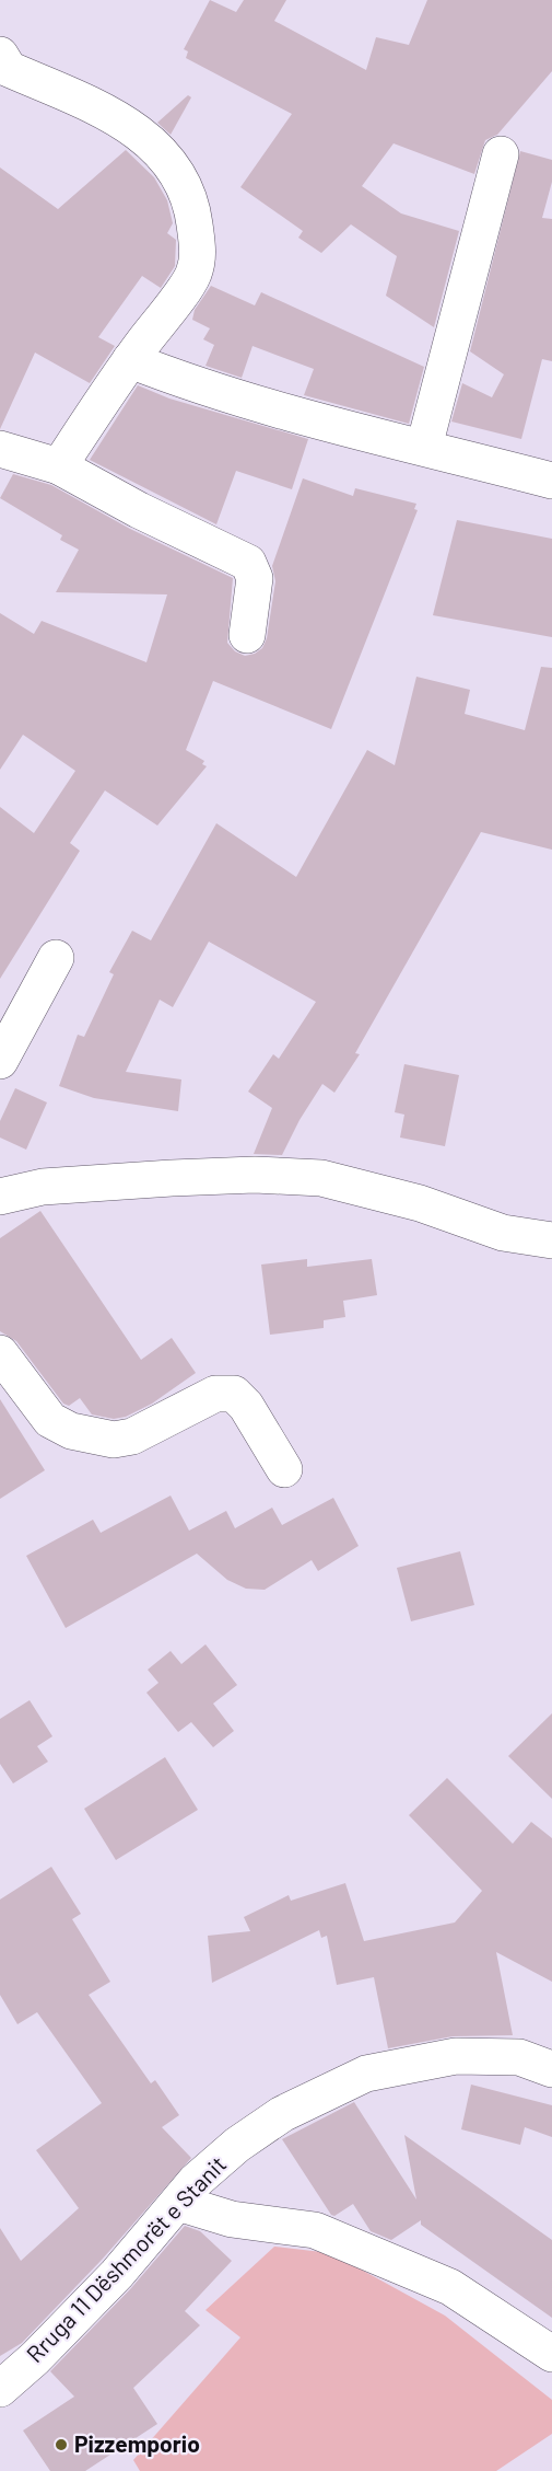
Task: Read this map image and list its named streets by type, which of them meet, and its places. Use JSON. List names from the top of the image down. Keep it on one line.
{"streets":{"street":["Rruga 11 Dëshmorët e Stanit"]},"places":["Pizzemporio"]}
